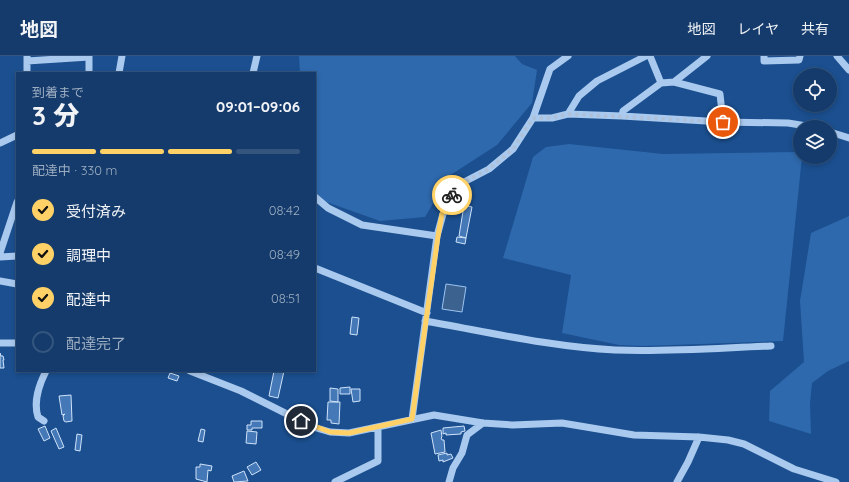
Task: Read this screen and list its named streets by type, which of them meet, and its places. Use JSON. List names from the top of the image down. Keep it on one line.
{"page":{"header":"地図","nav":["地図","レイヤ","共有"],"heading":["3 分","到着まで","09:01–09:06"],"bar":"配達中 · 330 m","list":[["受付済み","08:42"],["調理中","08:49"],["配達中","08:51"],"配達完了"]}}
